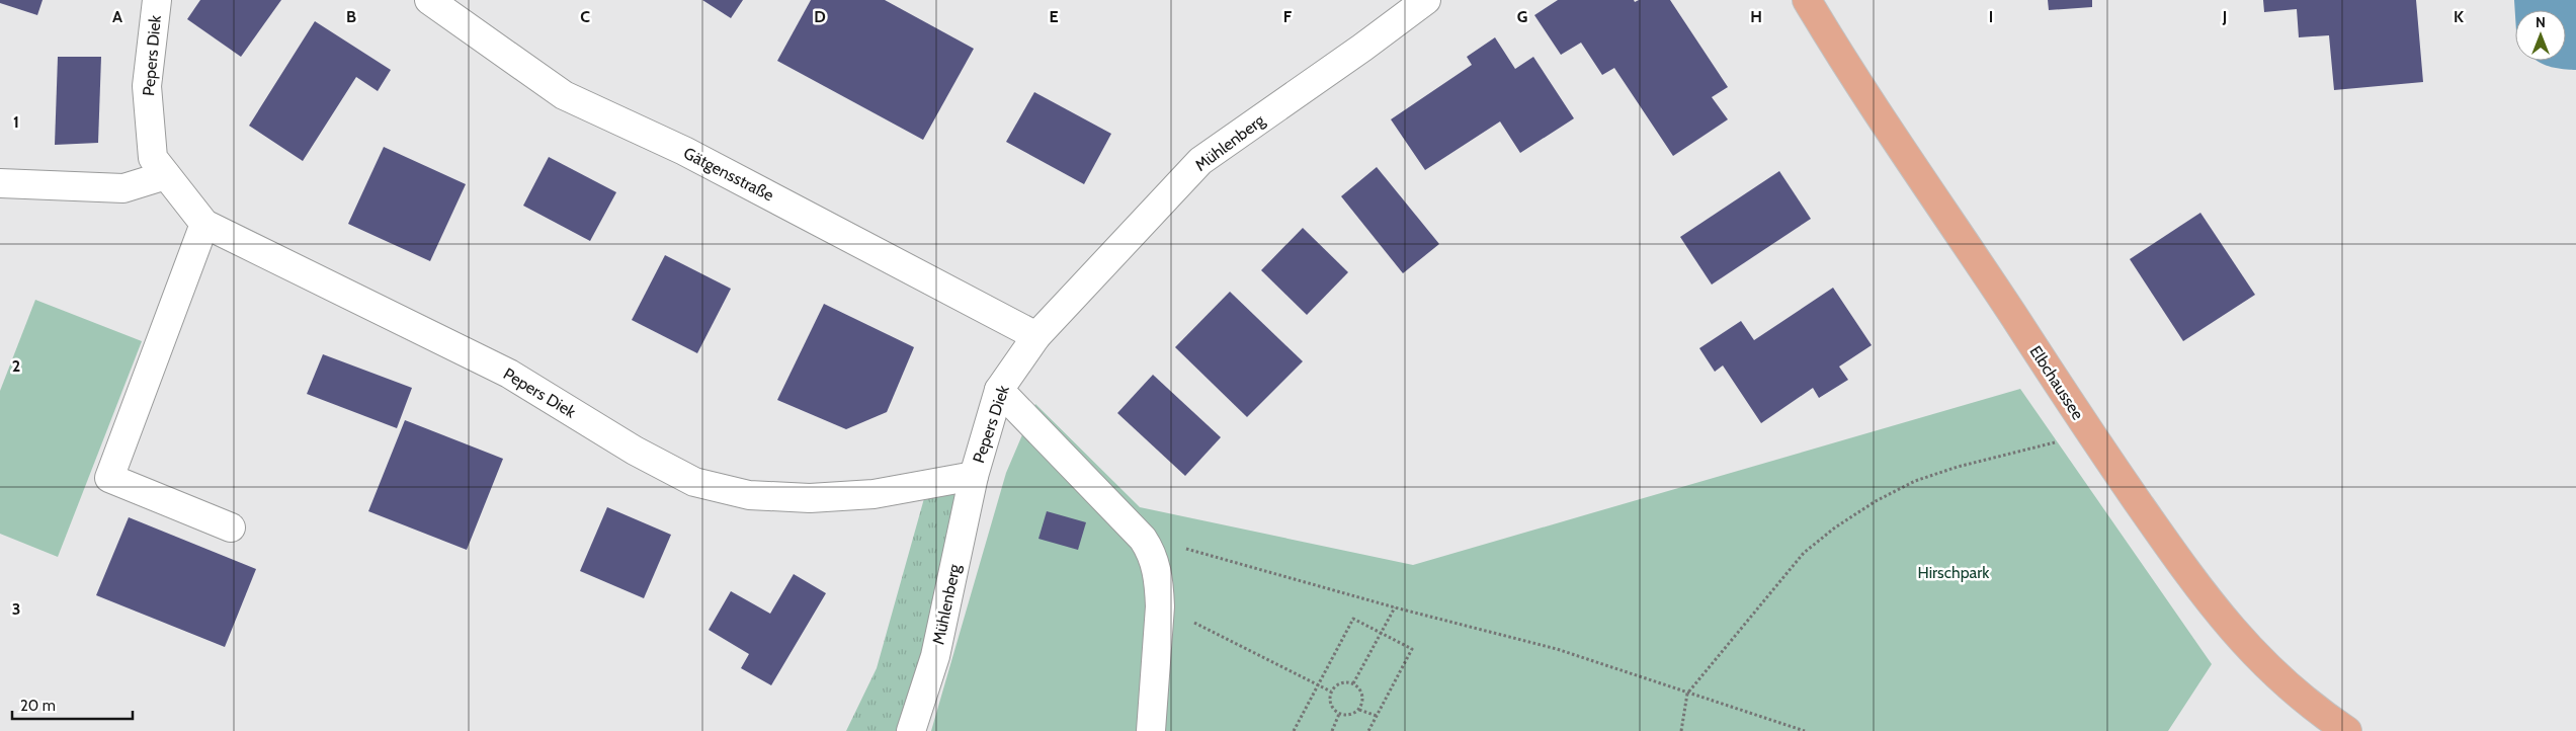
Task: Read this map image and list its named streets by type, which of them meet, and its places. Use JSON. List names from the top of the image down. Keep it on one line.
{"streets":{"main road":["Elbchaussee"],"street":["Pepers Diek","Mühlenberg","Gätgensstraße"]},"crossings":[["Pepers Diek","Mühlenberg"],["Pepers Diek","Gätgensstraße"],["Mühlenberg","Gätgensstraße"]],"parks":["Hirschpark"],"scale_bar":"20 m","north":"top","grid":{"columns":["A","B","C","D","E","F","G","H","I","J","K"],"rows":["1","2","3"]}}
